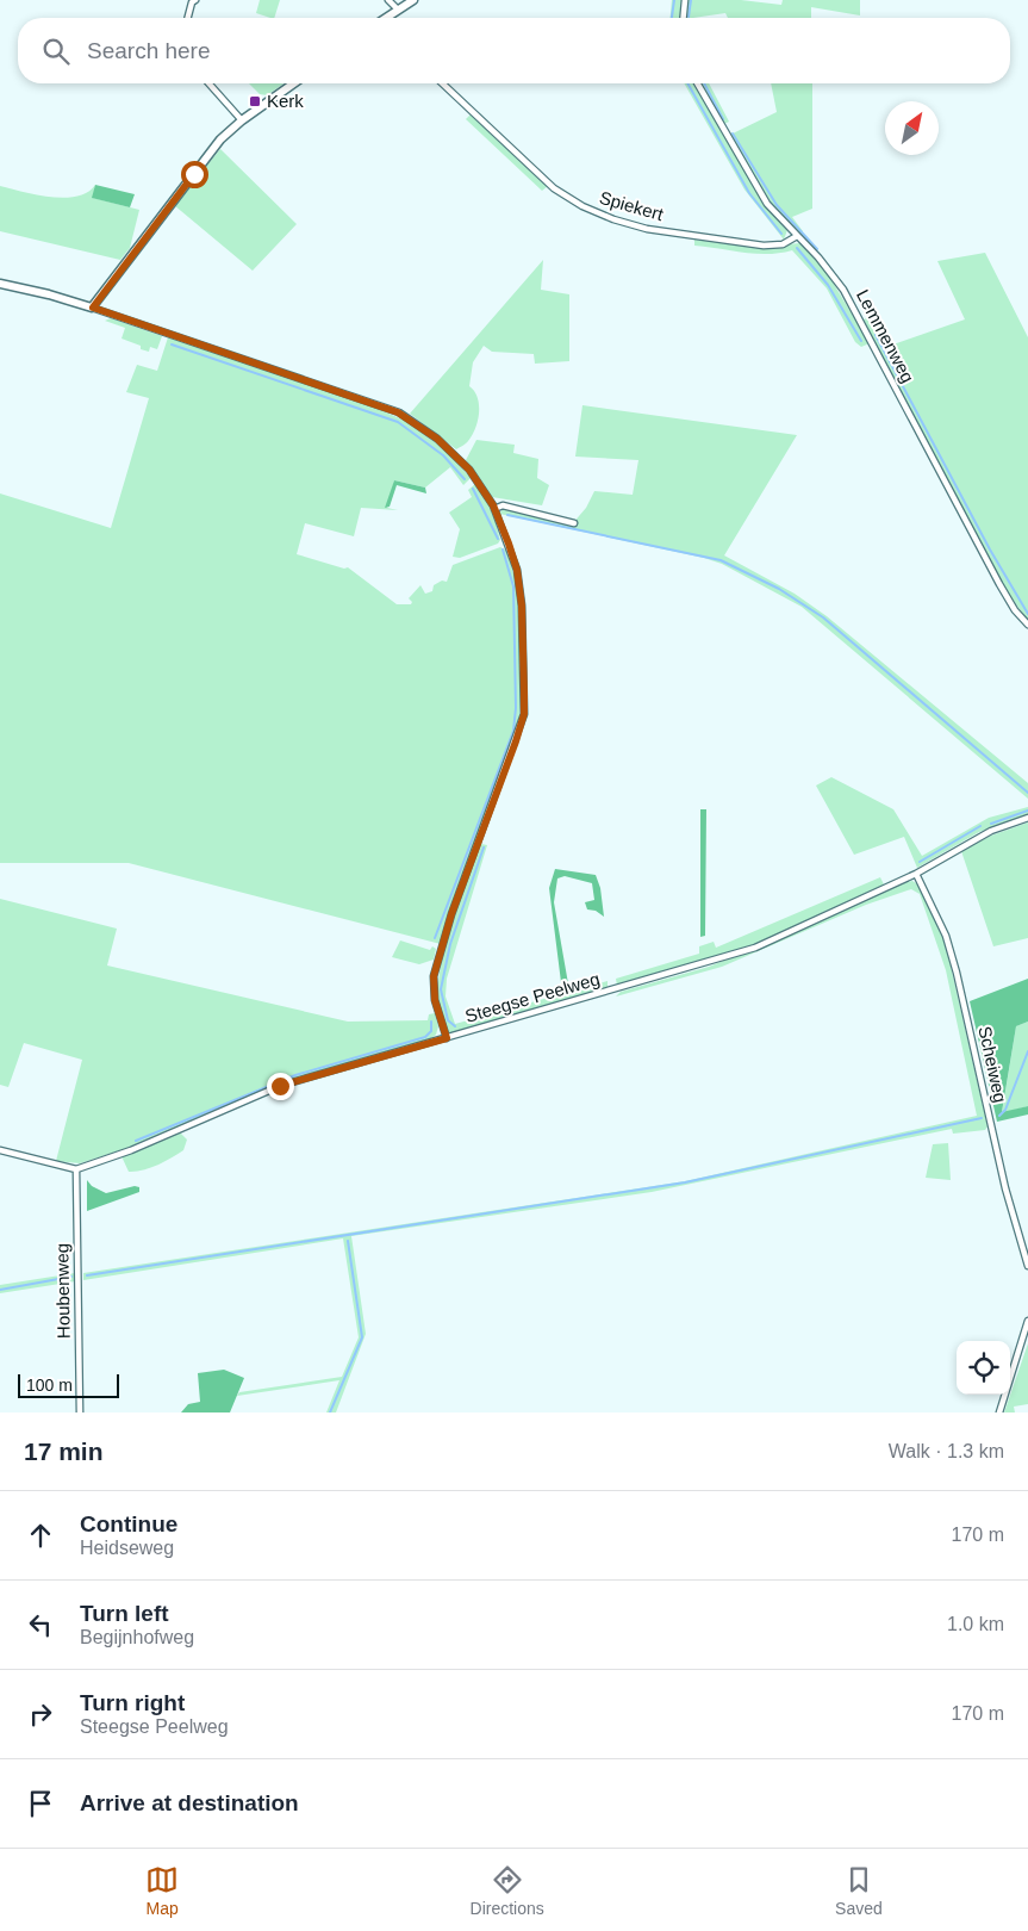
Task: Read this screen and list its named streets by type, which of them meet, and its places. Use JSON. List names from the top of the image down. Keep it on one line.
{"streets":{"street":["Spiekert","Lemmenweg","Steegse Peelweg","Scheiweg","Houbenweg"]},"crossings":[["Spiekert","Lemmenweg"],["Steegse Peelweg","Scheiweg"],["Steegse Peelweg","Houbenweg"]],"places":{"transit":["Kerk"]},"scale_bar":"100 m","north":"top right","page":{"search":"Search here","scale":"100 m","heading":["17 min","Walk · 1.3 km"],"list":[["Continue","Heidseweg","170 m"],["Turn left","Begijnhofweg","1.0 km"],["Turn right","Steegse Peelweg","170 m"],"Arrive at destination"],"nav":["Map","Directions","Saved"]}}
